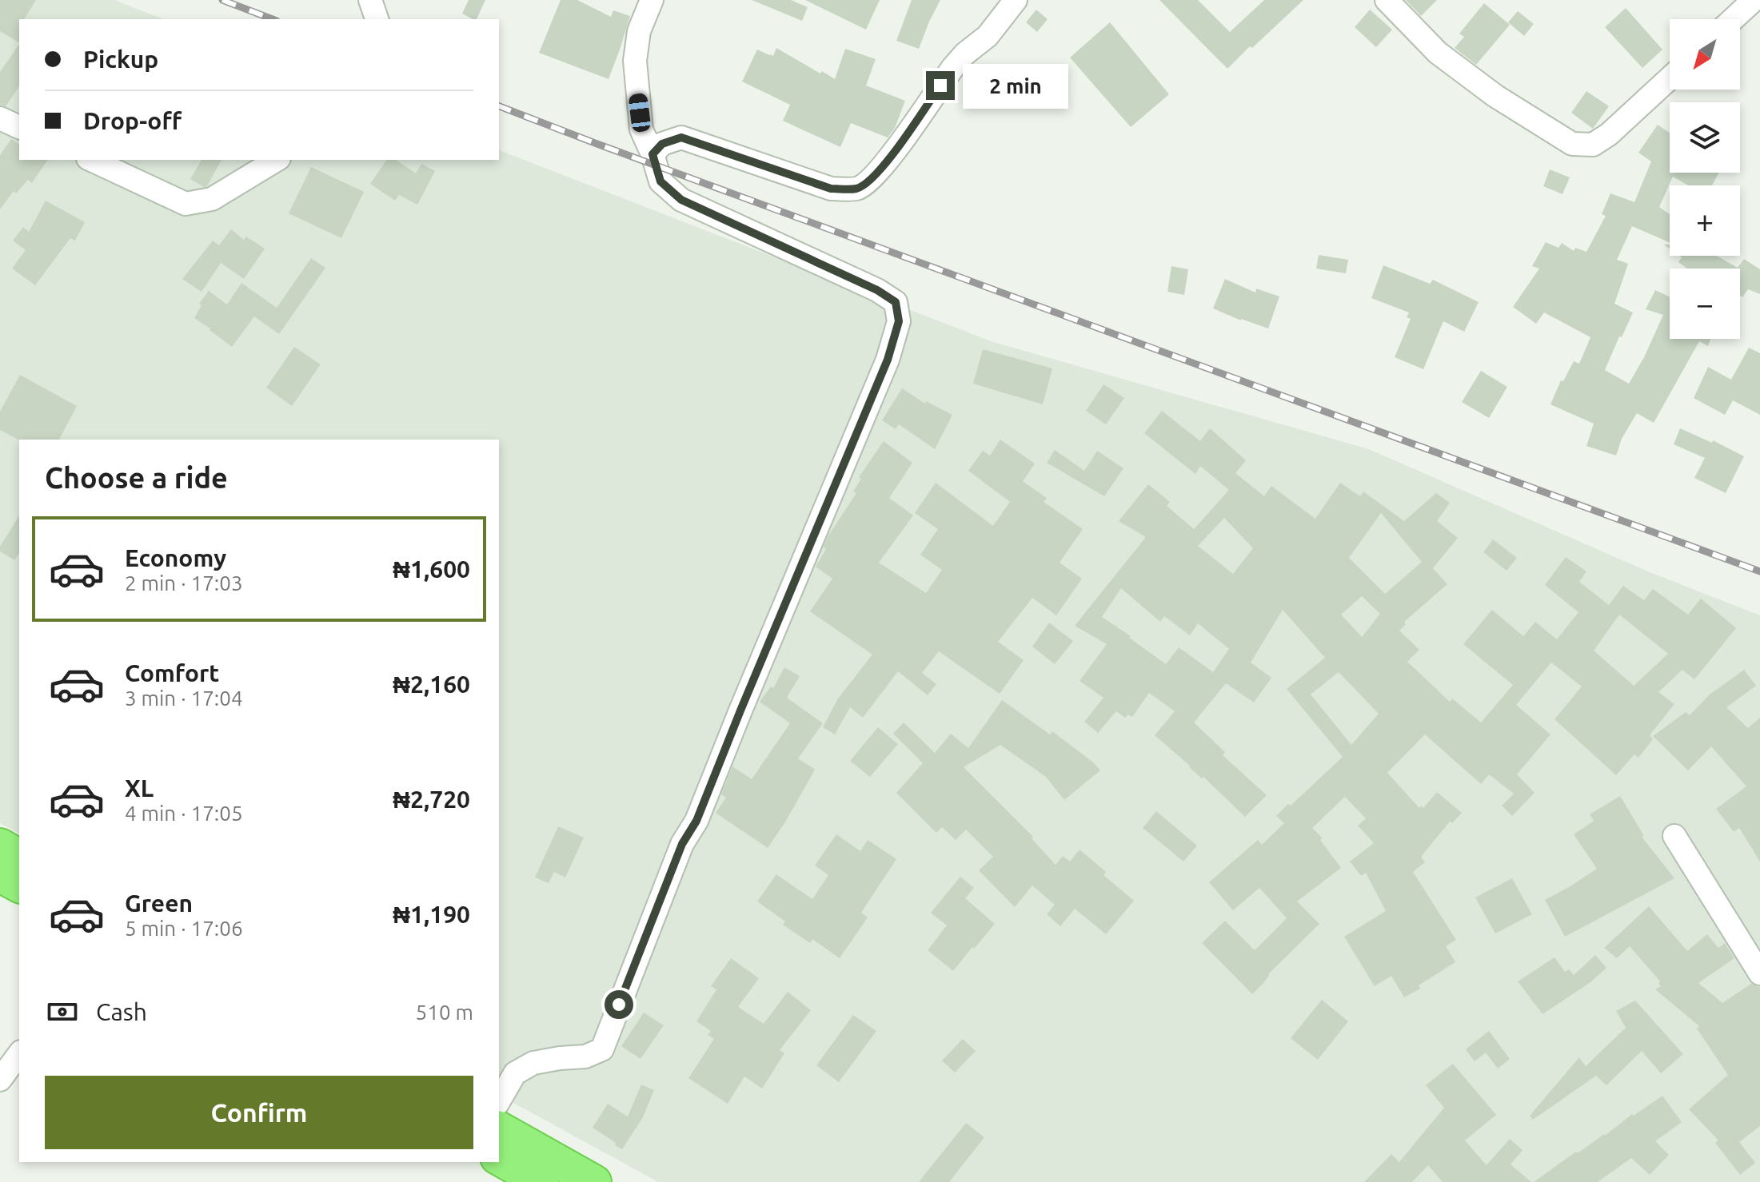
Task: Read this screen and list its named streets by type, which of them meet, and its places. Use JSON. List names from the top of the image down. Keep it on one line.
{"north":"bottom left","page":{"map_buttons":["+","−"],"banner":["Pickup","Drop-off"],"bubble":"2 min","heading":"Choose a ride","list":[{"name":"Economy","note":"2 min · 17:03","value":"₦1,600"},{"name":"Comfort","note":"3 min · 17:04","value":"₦2,160"},{"name":"XL","note":"4 min · 17:05","value":"₦2,720"},{"name":"Green","note":"5 min · 17:06","value":"₦1,190"}],"pay":["Cash","510 m"],"buttons":"Confirm"}}
